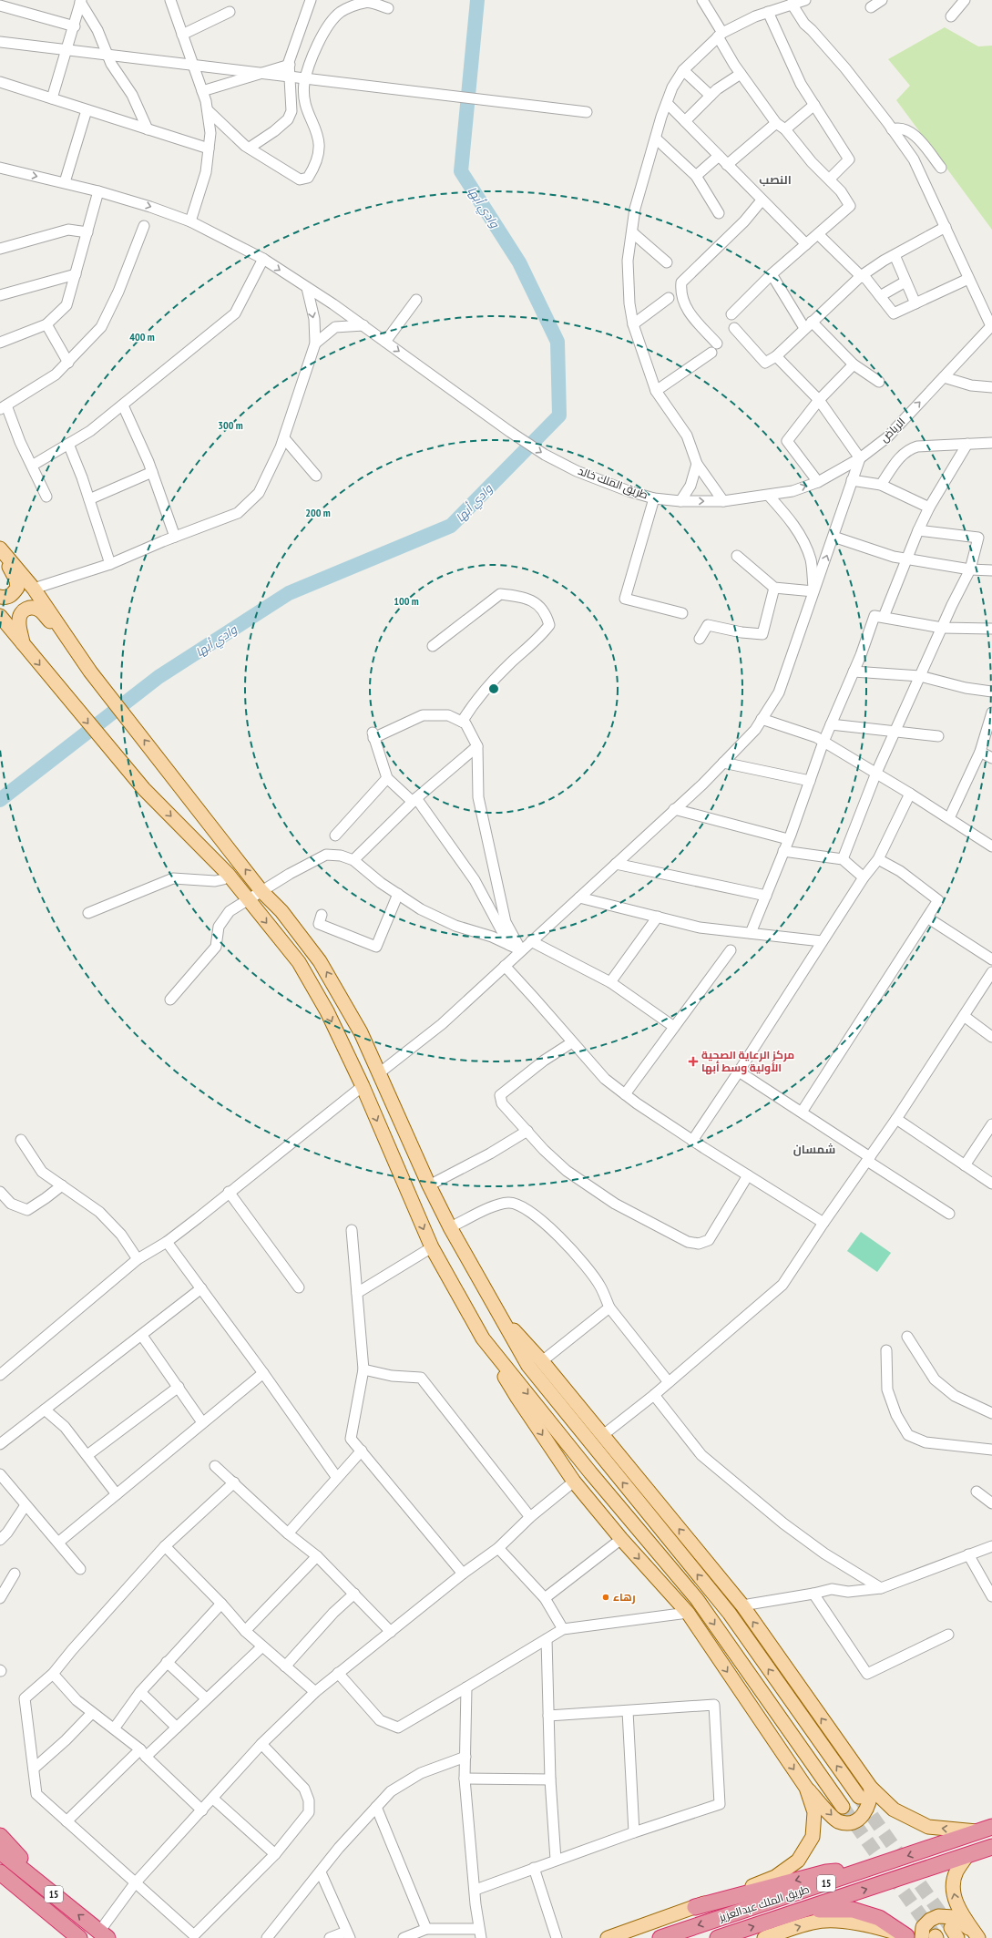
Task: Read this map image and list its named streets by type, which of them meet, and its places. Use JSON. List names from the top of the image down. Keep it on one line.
{"streets":{"highway":["15","طريق الملك عبدالعزيز"],"street":["الرياض","طريق الملك خالد"]},"crossings":[["الرياض","طريق الملك خالد"]],"one_way":["طريق الملك خالد"],"districts":["النصب","شمسان"],"water":["وادي أبها"],"places":{"health":["مركز الرعاية الصحية الأولية وسط أبها"],"other":["رهاء"]},"rings":["400 m","300 m","200 m","100 m"]}
